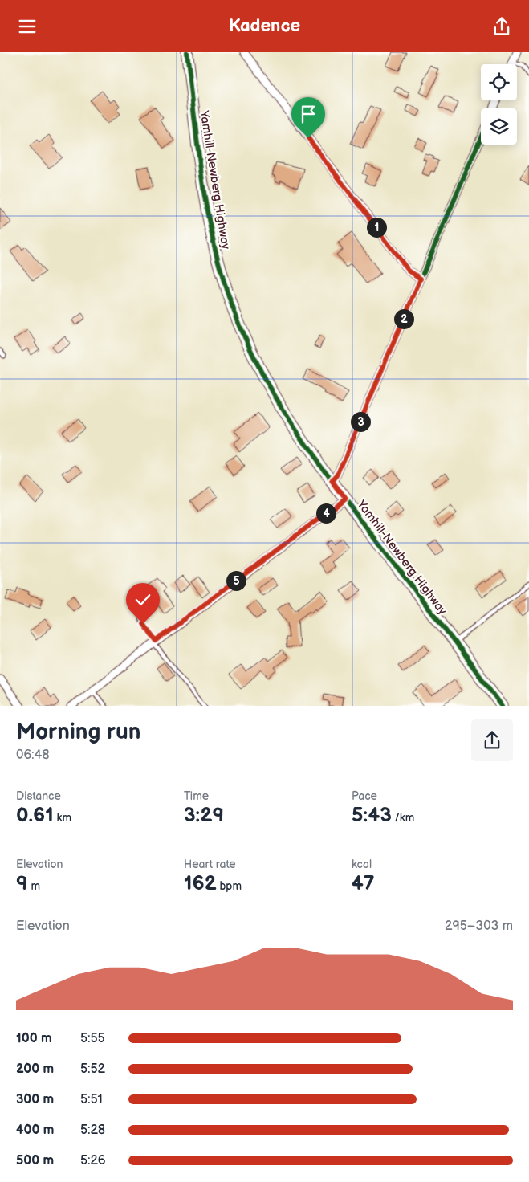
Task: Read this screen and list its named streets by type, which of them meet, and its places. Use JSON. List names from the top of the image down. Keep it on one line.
{"streets":{"main road":["Yamhill-Newberg Highway"]},"page":{"header":"Kadence","pins":["1","2","3","4","5"],"heading":["Morning run","06:48"],"stats":[["Distance","0.61 km"],["Time","3:29"],["Pace","5:43 /km"],["Elevation","9 m"],["Heart rate","162 bpm"],["kcal","47"]],"chart":["Elevation","295–303 m"],"list":[{"name":"100 m","note":"5:55"},{"name":"200 m","note":"5:52"},{"name":"300 m","note":"5:51"},{"name":"400 m","note":"5:28"},{"name":"500 m","note":"5:26"}]}}
